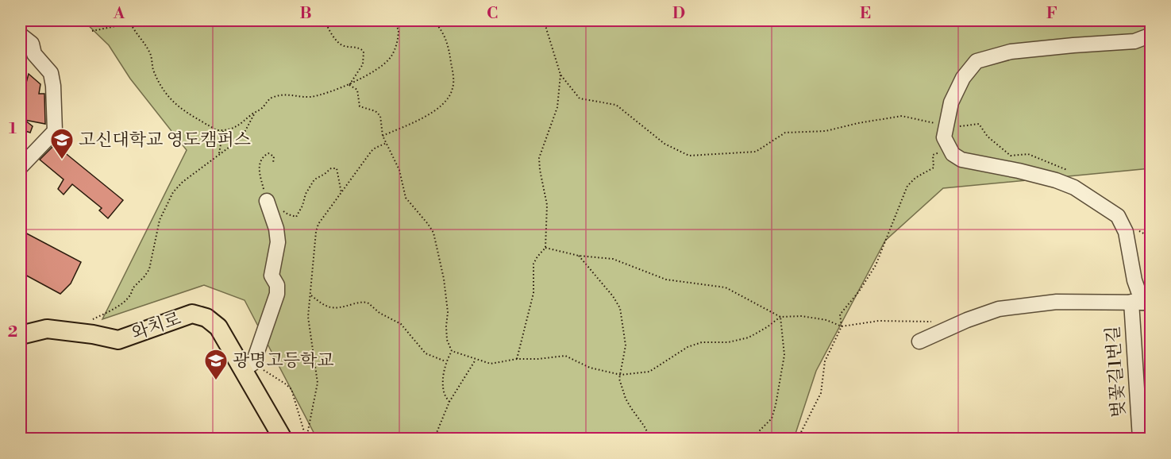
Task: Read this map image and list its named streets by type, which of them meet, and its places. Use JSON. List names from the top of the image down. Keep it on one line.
{"streets":{"main road":["와치로"],"street":["벚꽃길1번길"]},"places":{"school or university":["고신대학교 영도캠퍼스","광명고등학교"]},"grid":{"columns":["A","B","C","D","E","F"],"rows":["1","2"]}}
